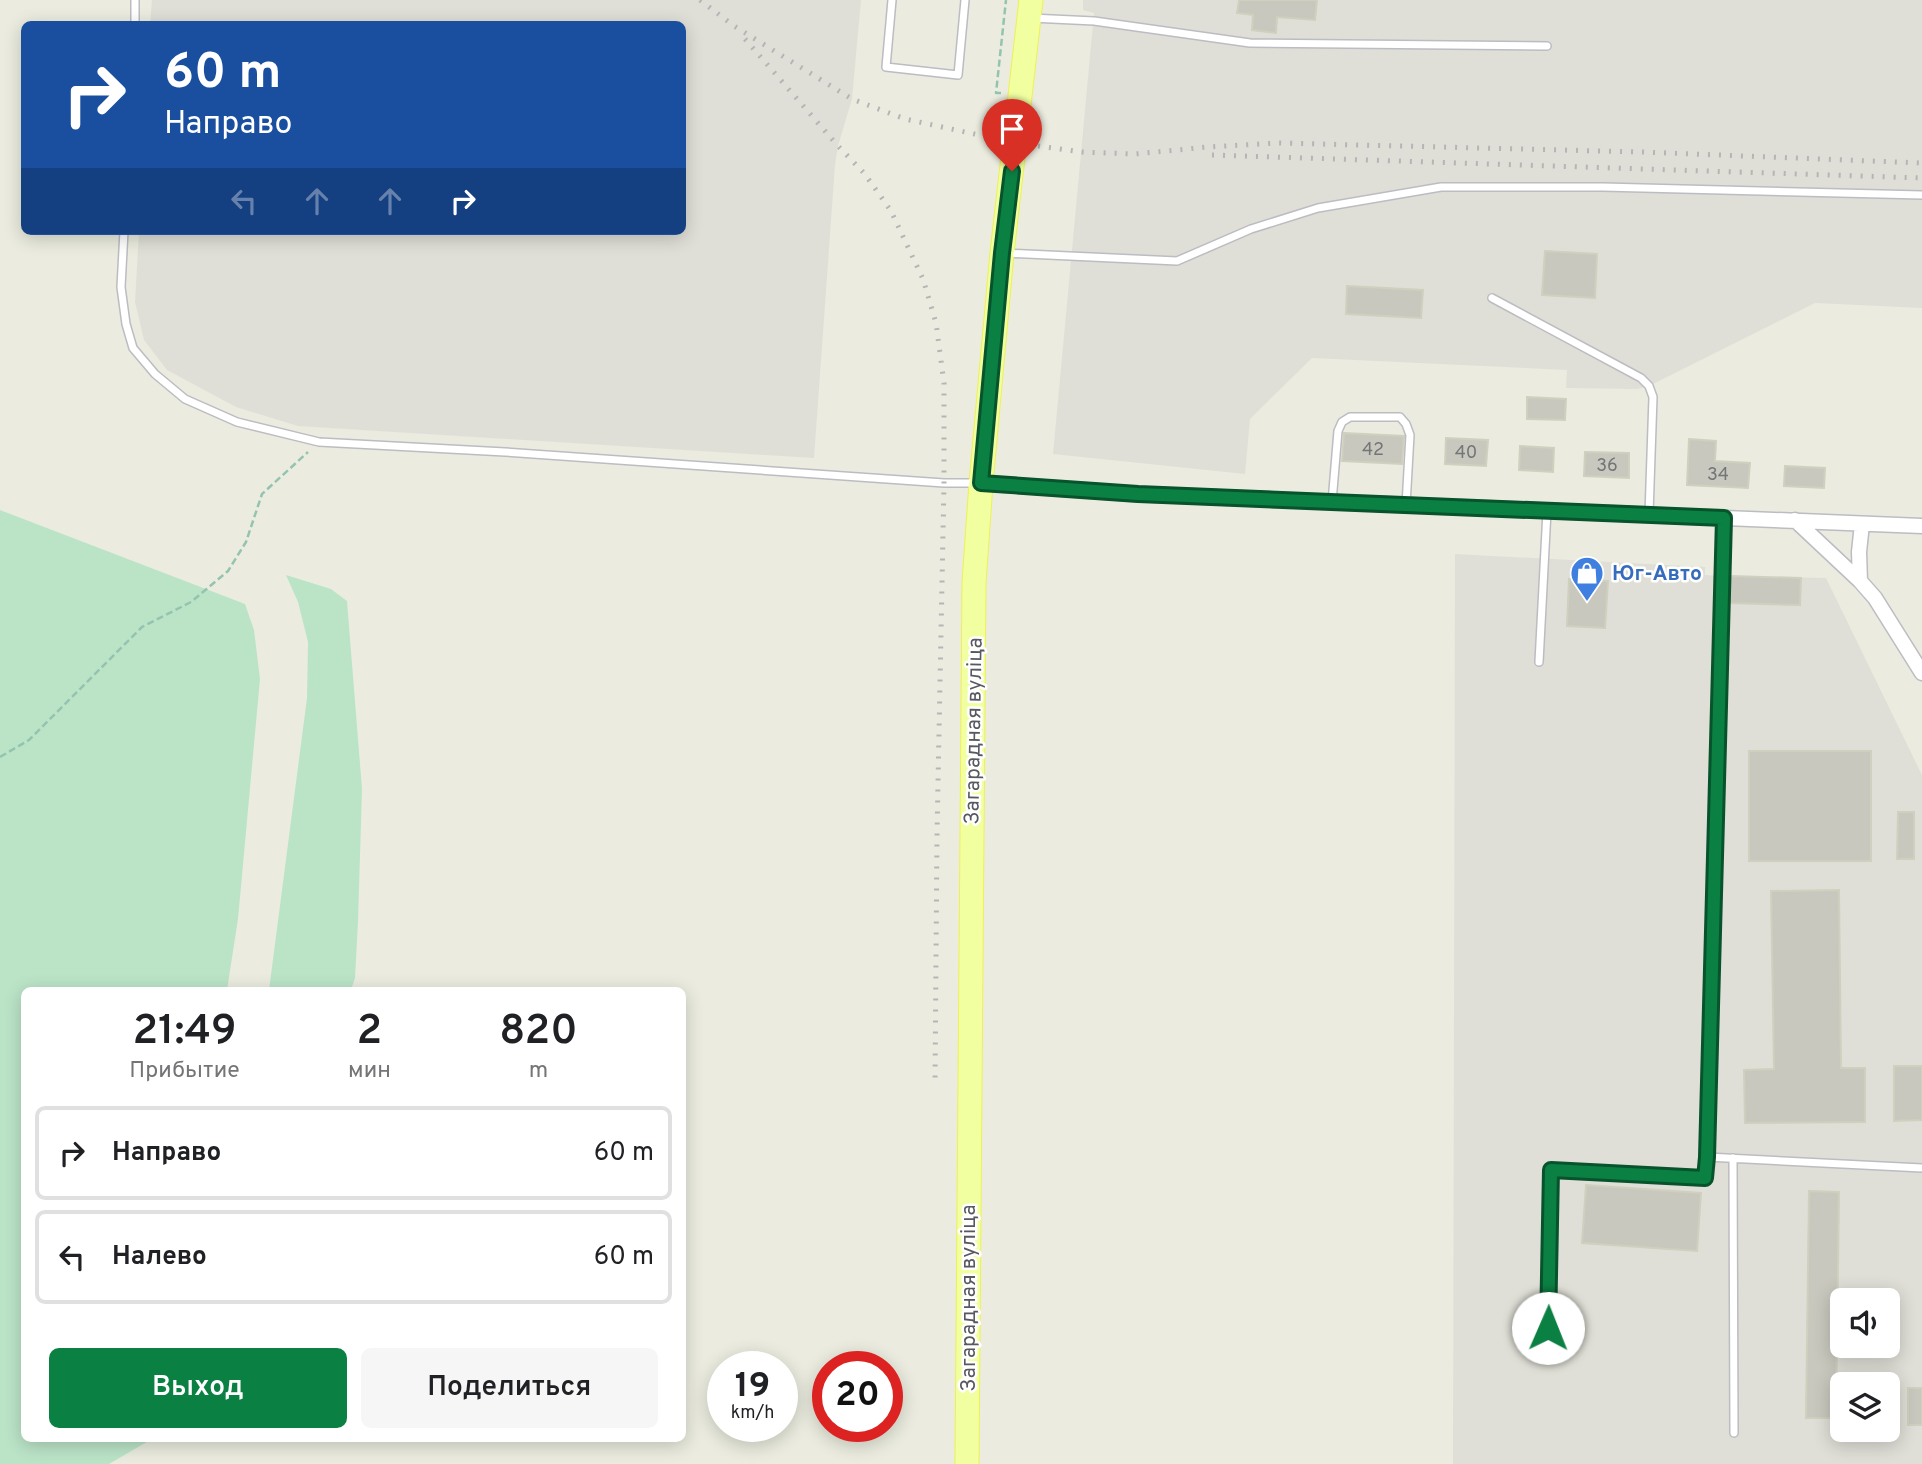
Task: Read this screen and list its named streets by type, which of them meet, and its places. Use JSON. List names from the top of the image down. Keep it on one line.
{"streets":{"main road":["Загарадная вуліца"]},"places":{"shop":["Юг-Авто"]},"house_numbers":["42","40","36","34"],"page":{"turn":["60 m","Направо"],"eta":["21:49","Прибытие","2","мин","820","m"],"list":[{"name":"Направо","value":"60 m"},{"name":"Налево","value":"60 m"}],"buttons":["Выход","Поделиться"],"speed":"19 km/h","limit":"20"}}
